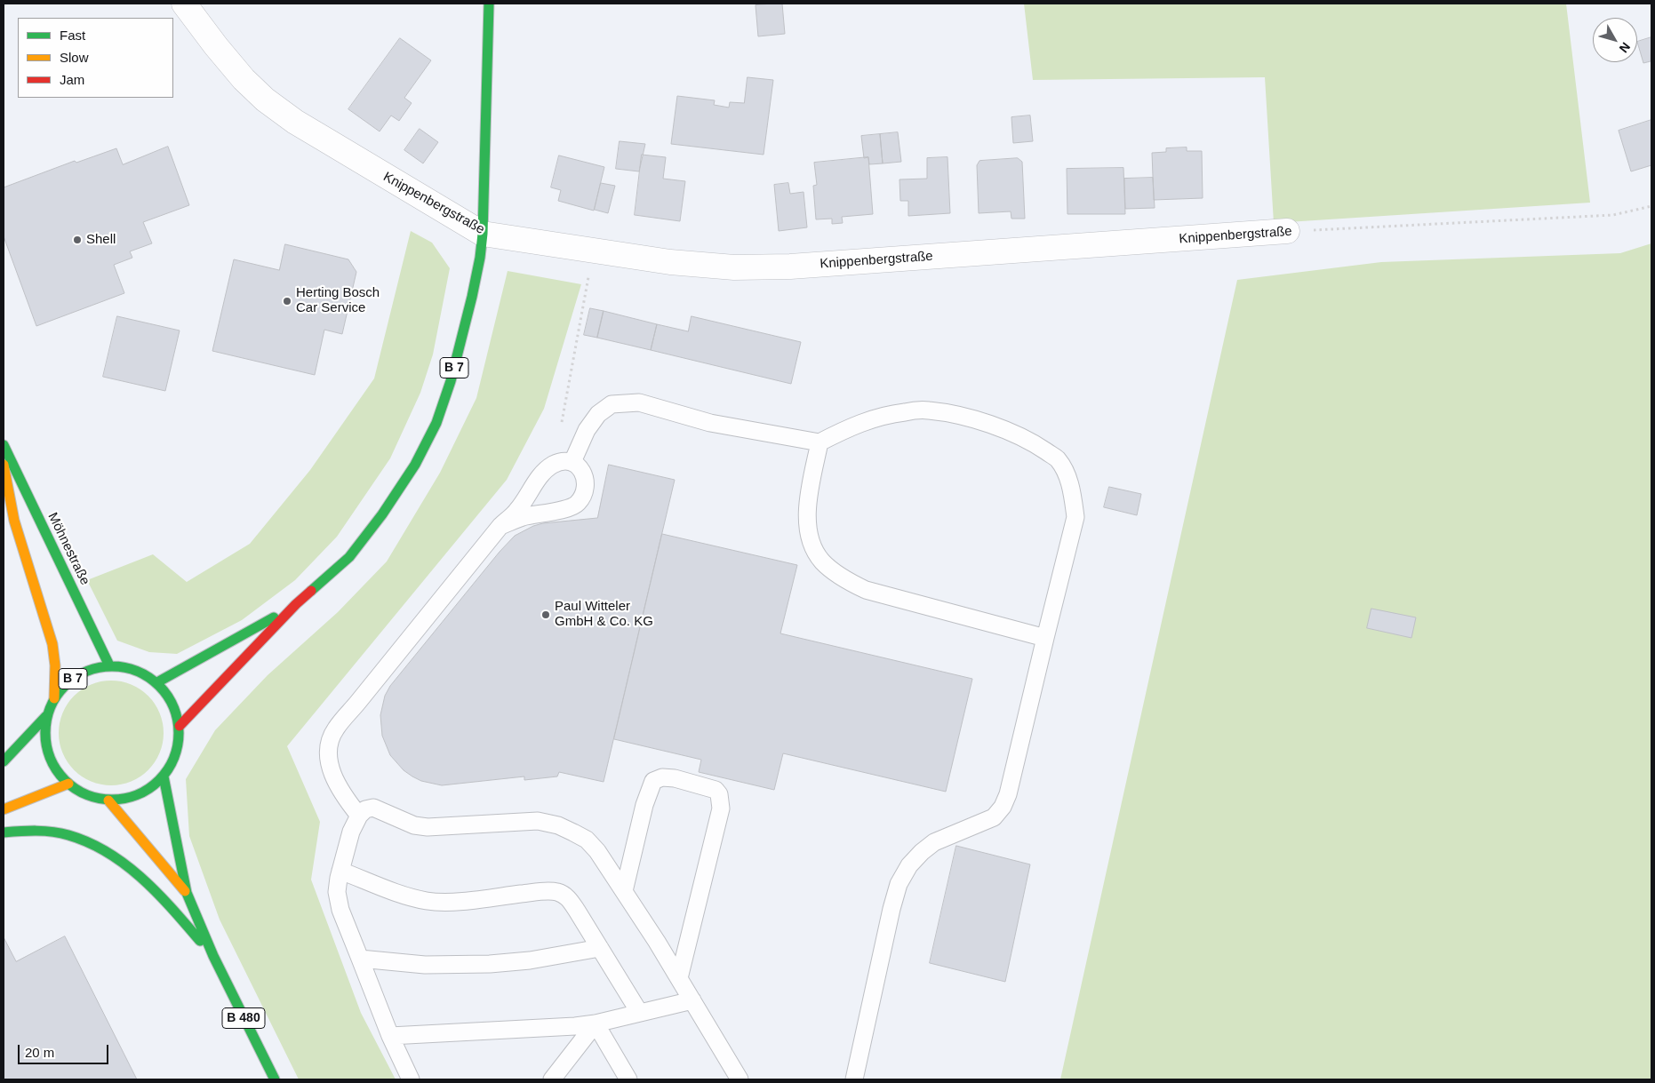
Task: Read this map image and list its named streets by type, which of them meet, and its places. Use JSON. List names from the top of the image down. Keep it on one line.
{"streets":{"main road":["B 7","Möhnestraße","B 480"],"street":["Knippenbergstraße"]},"crossings":[["Knippenbergstraße","B 7"],["B 7","Möhnestraße"],["B 7","B 480"],["Möhnestraße","B 480"]],"places":["Shell","Herting Bosch Car Service","Paul Witteler GmbH & Co. KG"],"legend":["Fast","Slow","Jam"],"scale_bar":"20 m","north":"bottom right"}
